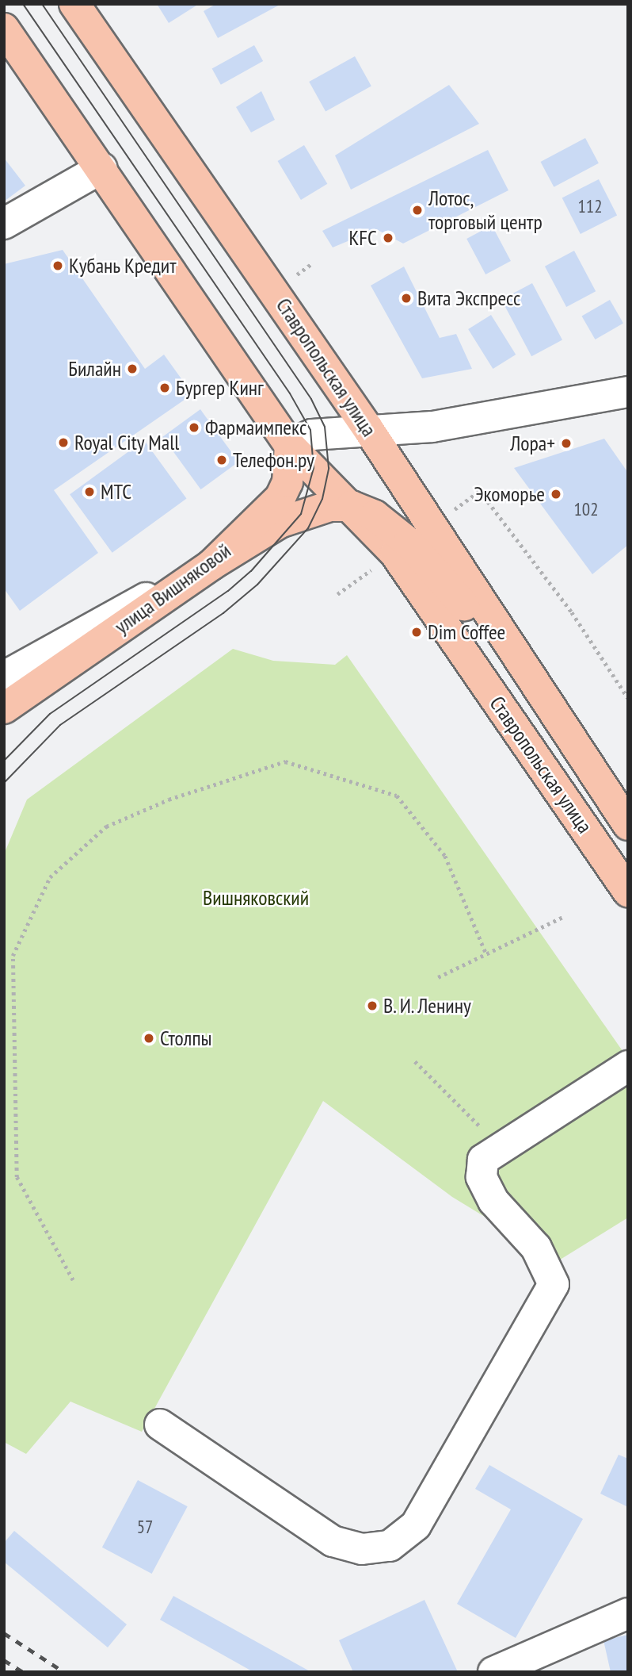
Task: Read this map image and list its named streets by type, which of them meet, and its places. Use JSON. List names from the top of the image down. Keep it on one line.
{"streets":{"main road":["Ставропольская улица","улица Вишняковой"]},"crossings":[["Ставропольская улица","улица Вишняковой"]],"parks":["Вишняковский"],"places":["Лотос, торговый центр","KFC","Кубань Кредит","Вита Экспресс","Билайн","Бургер Кинг","Фармаимпекс","Royal City Mall","Лора+","Телефон.ру","МТС","Экоморье","Dim Coffee","В. И. Ленину","Столпы"],"house_numbers":["112","102","57"]}
